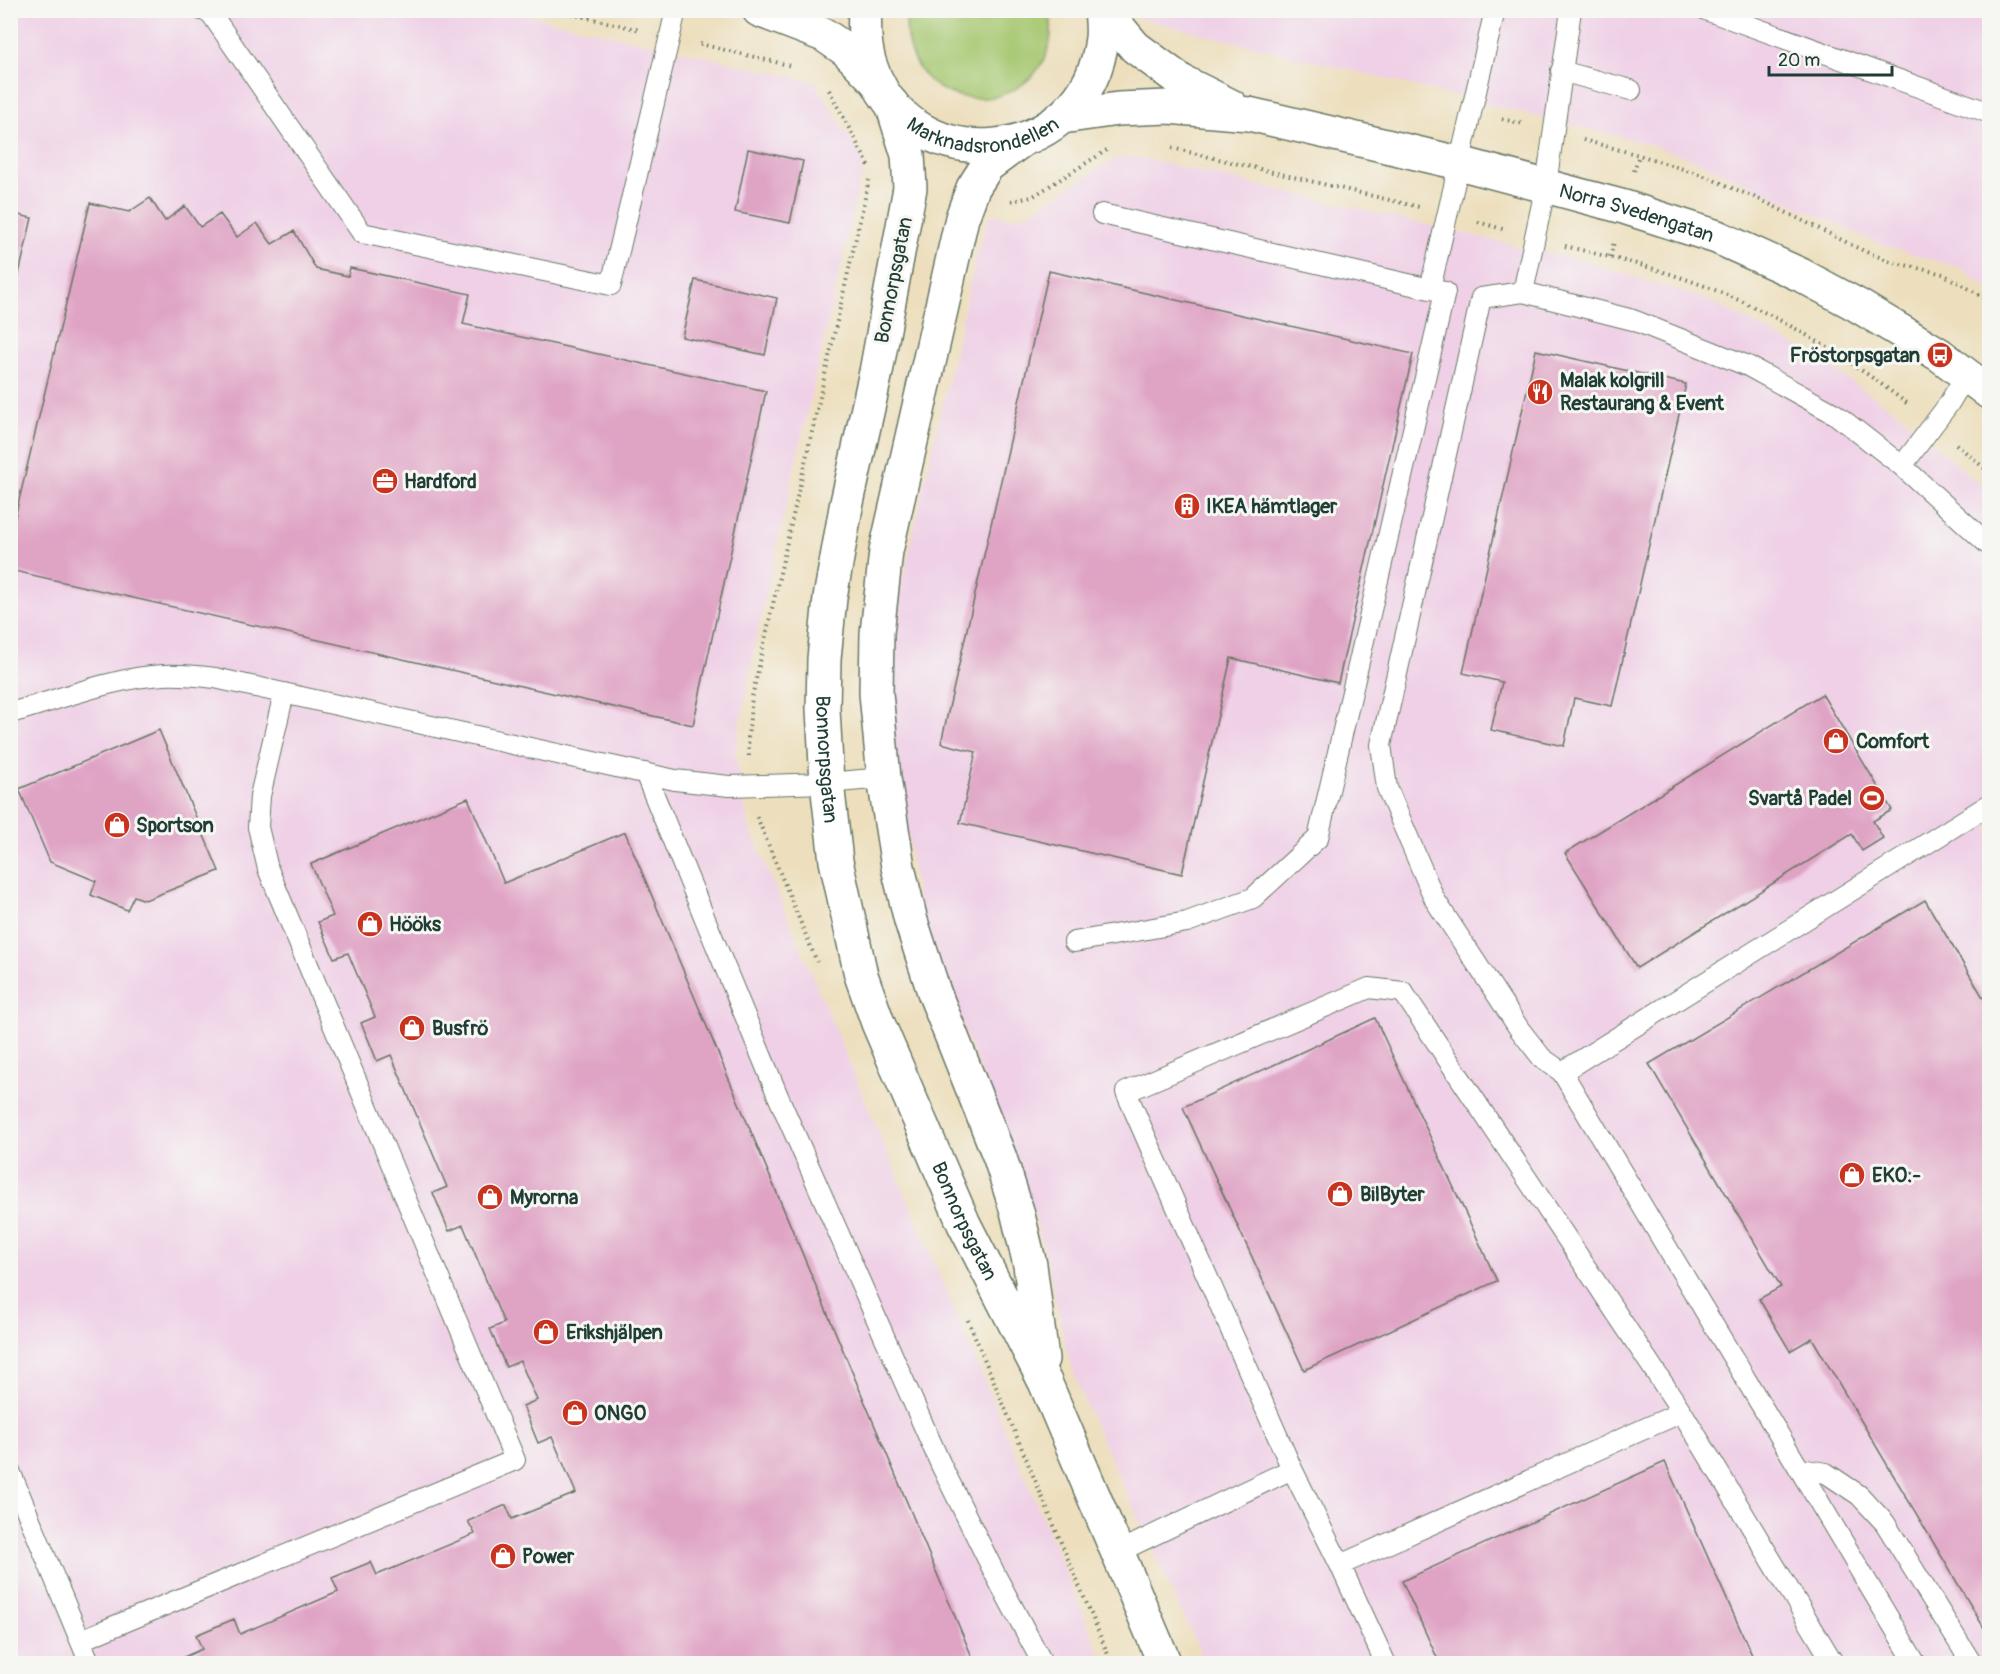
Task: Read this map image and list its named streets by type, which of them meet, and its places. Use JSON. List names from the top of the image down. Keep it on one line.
{"streets":{"street":["Marknadsrondellen","Norra Svedengatan","Bonnorpsgatan"]},"crossings":[["Marknadsrondellen","Norra Svedengatan"],["Marknadsrondellen","Bonnorpsgatan"]],"places":{"bus stop":["Fröstorpsgatan"],"restaurant":["Malak kolgrill Restaurang & Event"],"office":["Hardford"],"building":["IKEA hämtlager"],"shop":["Comfort","Sportson","Hööks","Busfrö","EKO:-","BilByter","Myrorna","Erikshjälpen","ONGO","Power"],"sports":["Svartå Padel"]},"scale_bar":"20 m"}
